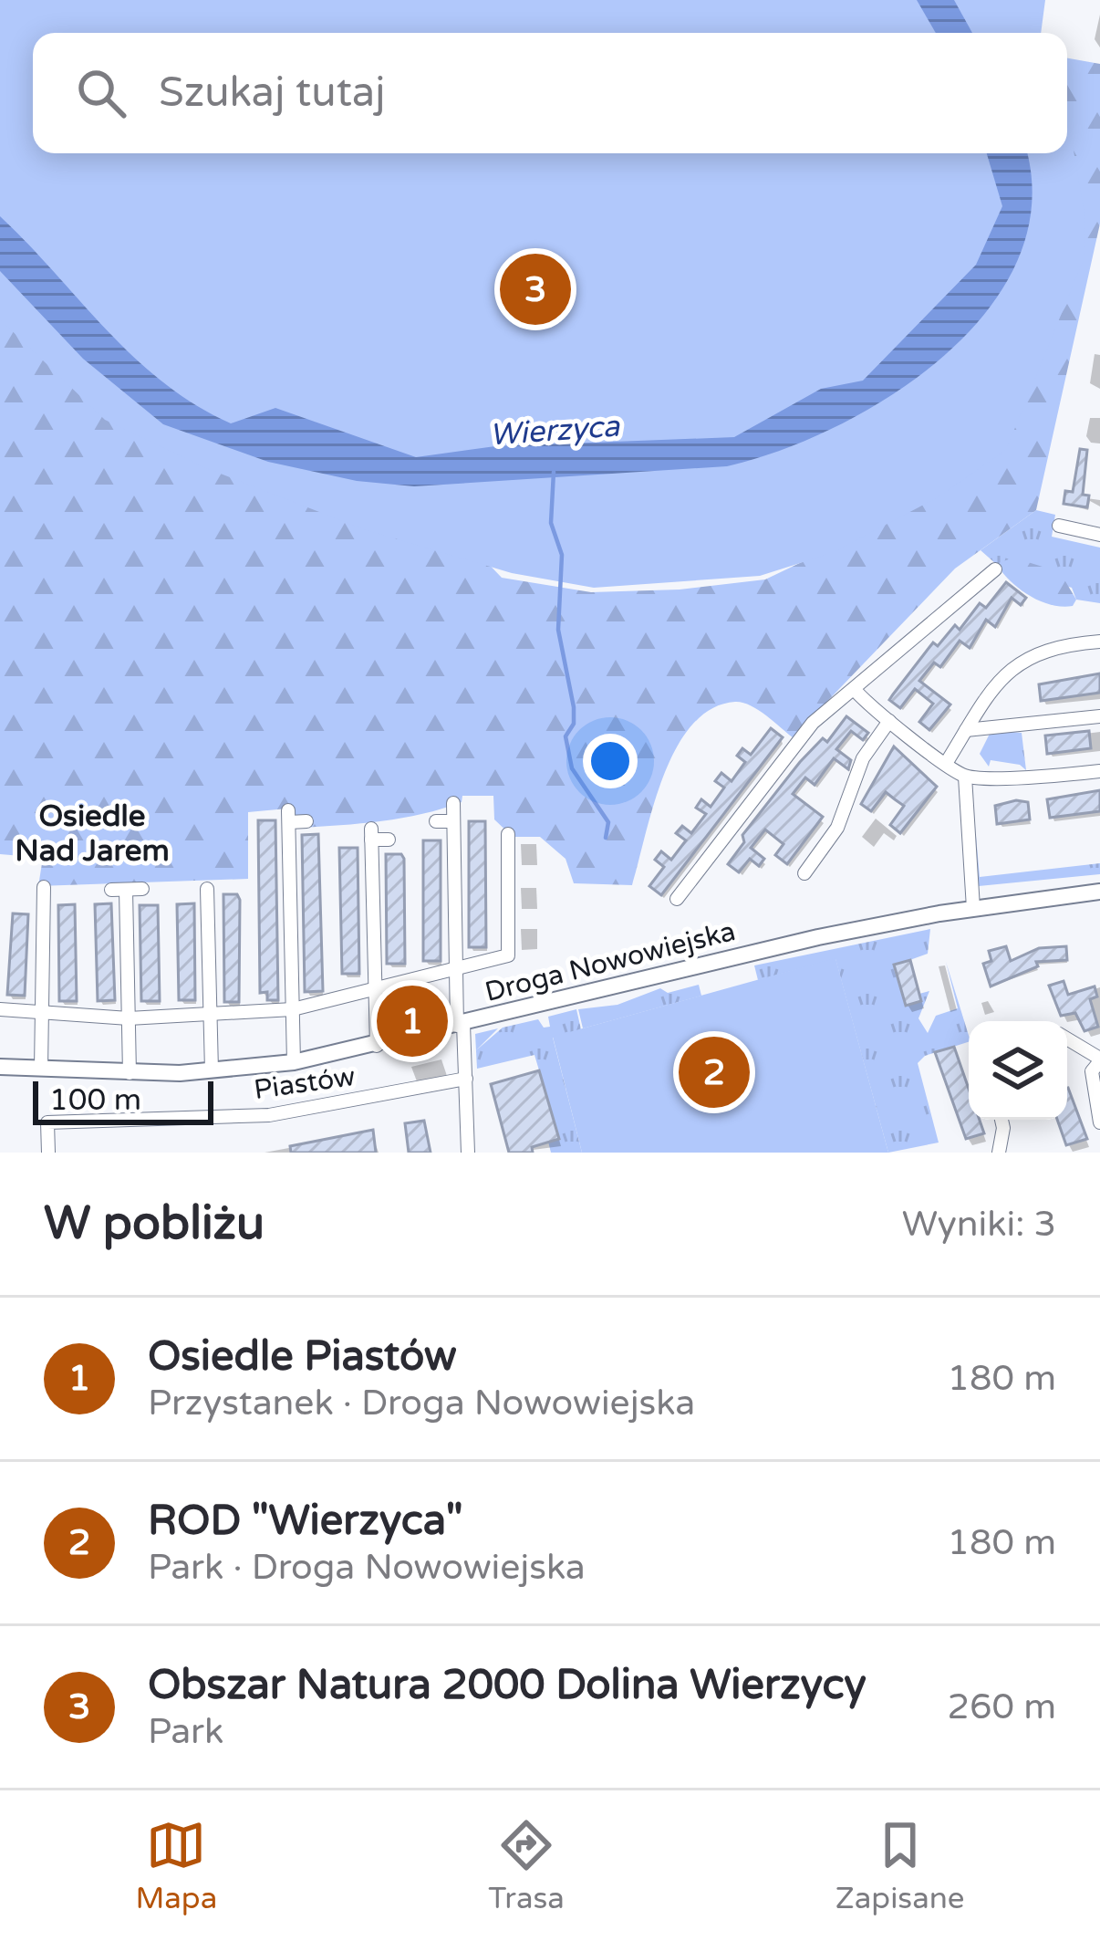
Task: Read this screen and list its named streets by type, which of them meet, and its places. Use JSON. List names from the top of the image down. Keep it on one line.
{"streets":{"street":["Droga Nowowiejska","Piastów"]},"districts":["Osiedle Nad Jarem"],"water":["Wierzyca"],"scale_bar":"100 m","page":{"search":"Szukaj tutaj","pins":["3","1","2"],"scale":"100 m","heading":["W pobliżu","Wyniki: 3"],"list":[{"mark":"1","name":"Osiedle Piastów","note":"Przystanek · Droga Nowowiejska","value":"180 m"},{"mark":"2","name":"ROD \"Wierzyca\"","note":"Park · Droga Nowowiejska","value":"180 m"},{"mark":"3","name":"Obszar Natura 2000 Dolina Wierzycy","note":"Park","value":"260 m"}],"nav":["Mapa","Trasa","Zapisane"]}}
